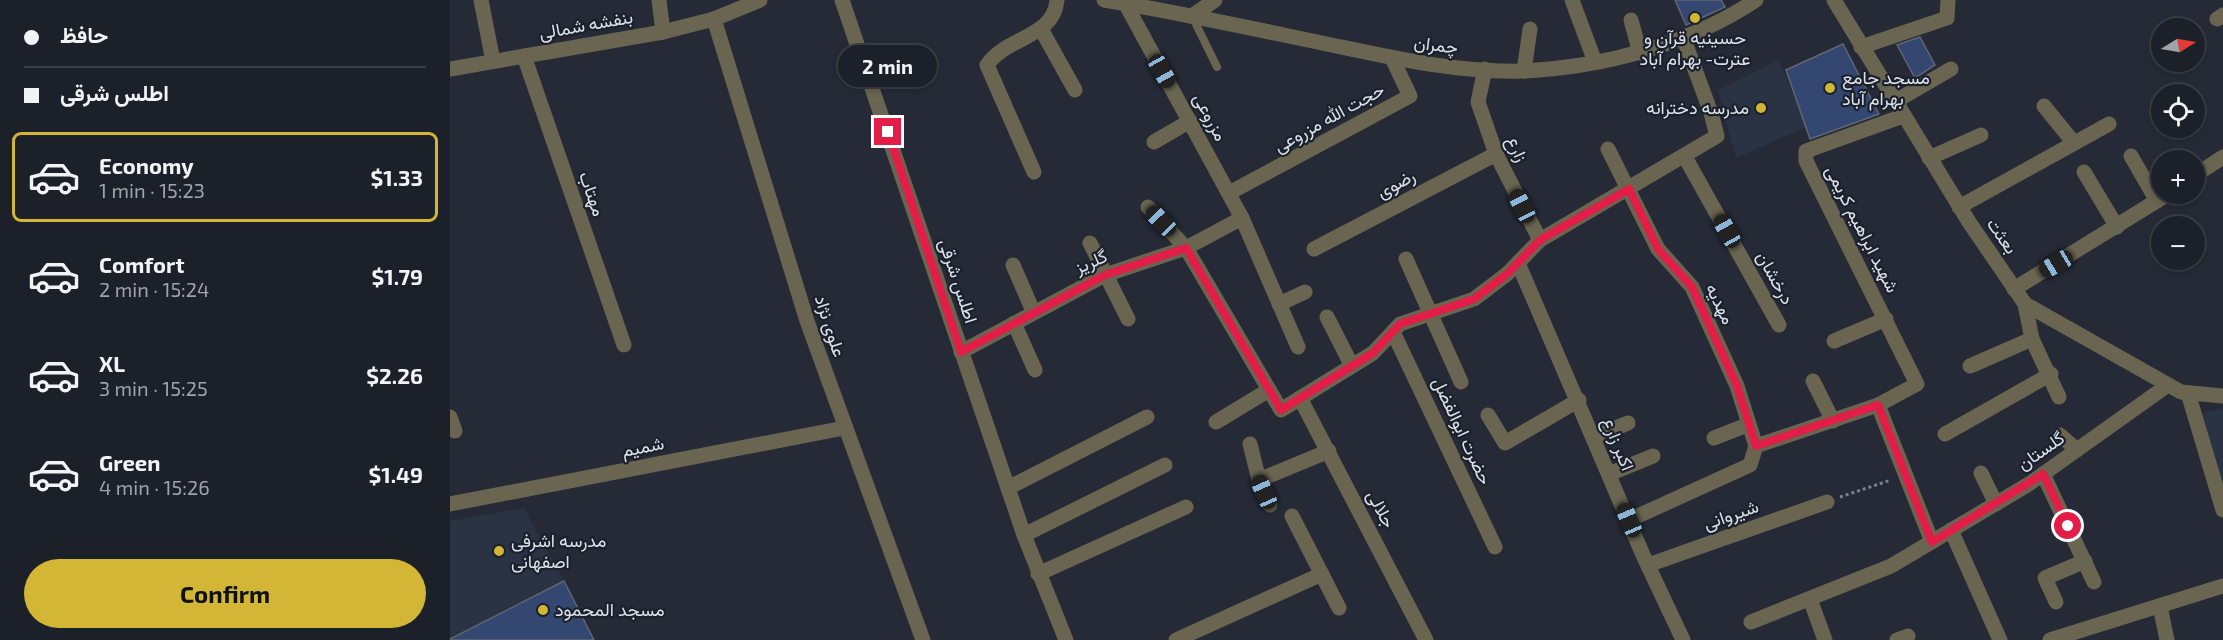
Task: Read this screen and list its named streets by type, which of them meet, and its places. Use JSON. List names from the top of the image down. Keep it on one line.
{"streets":{"street":["بنفشه شمالی","چمران","مزروعی","حجت الله مزروعی","زارع","رضوی","مهتاب","شهید ابراهیم کریمی","بعثت","گلریز","درخشان","اطلس شرقی","مهدیه","علوی نژاد","حضرت ابوالفضل","اکبر زارع","شمیم","گلستان","جلالی","شیروانی"]},"crossings":[["بنفشه شمالی","مهتاب"],["بنفشه شمالی","علوی نژاد"],["چمران","مزروعی"],["چمران","حجت الله مزروعی"],["چمران","زارع"],["مزروعی","حجت الله مزروعی"],["مزروعی","گلریز"],["زارع","رضوی"],["شهید ابراهیم کریمی","بعثت"],["بعثت","گلستان"],["گلریز","اطلس شرقی"],["علوی نژاد","شمیم"],["اکبر زارع","شیروانی"]],"places":["حسینیه قرآن و عترت- بهرام آباد","مسجد جامع بهرام آباد","مدرسه دخترانه","مدرسه اشرفی اصفهانی","مسجد المحمود"],"north":"right","page":{"banner":["حافظ","اطلس شرقی"],"map_buttons":["+","−"],"bubble":"2 min","list":[{"name":"Economy","note":"1 min · 15:23","value":"$1.33"},{"name":"Comfort","note":"2 min · 15:24","value":"$1.79"},{"name":"XL","note":"3 min · 15:25","value":"$2.26"},{"name":"Green","note":"4 min · 15:26","value":"$1.49"}],"buttons":"Confirm"}}
